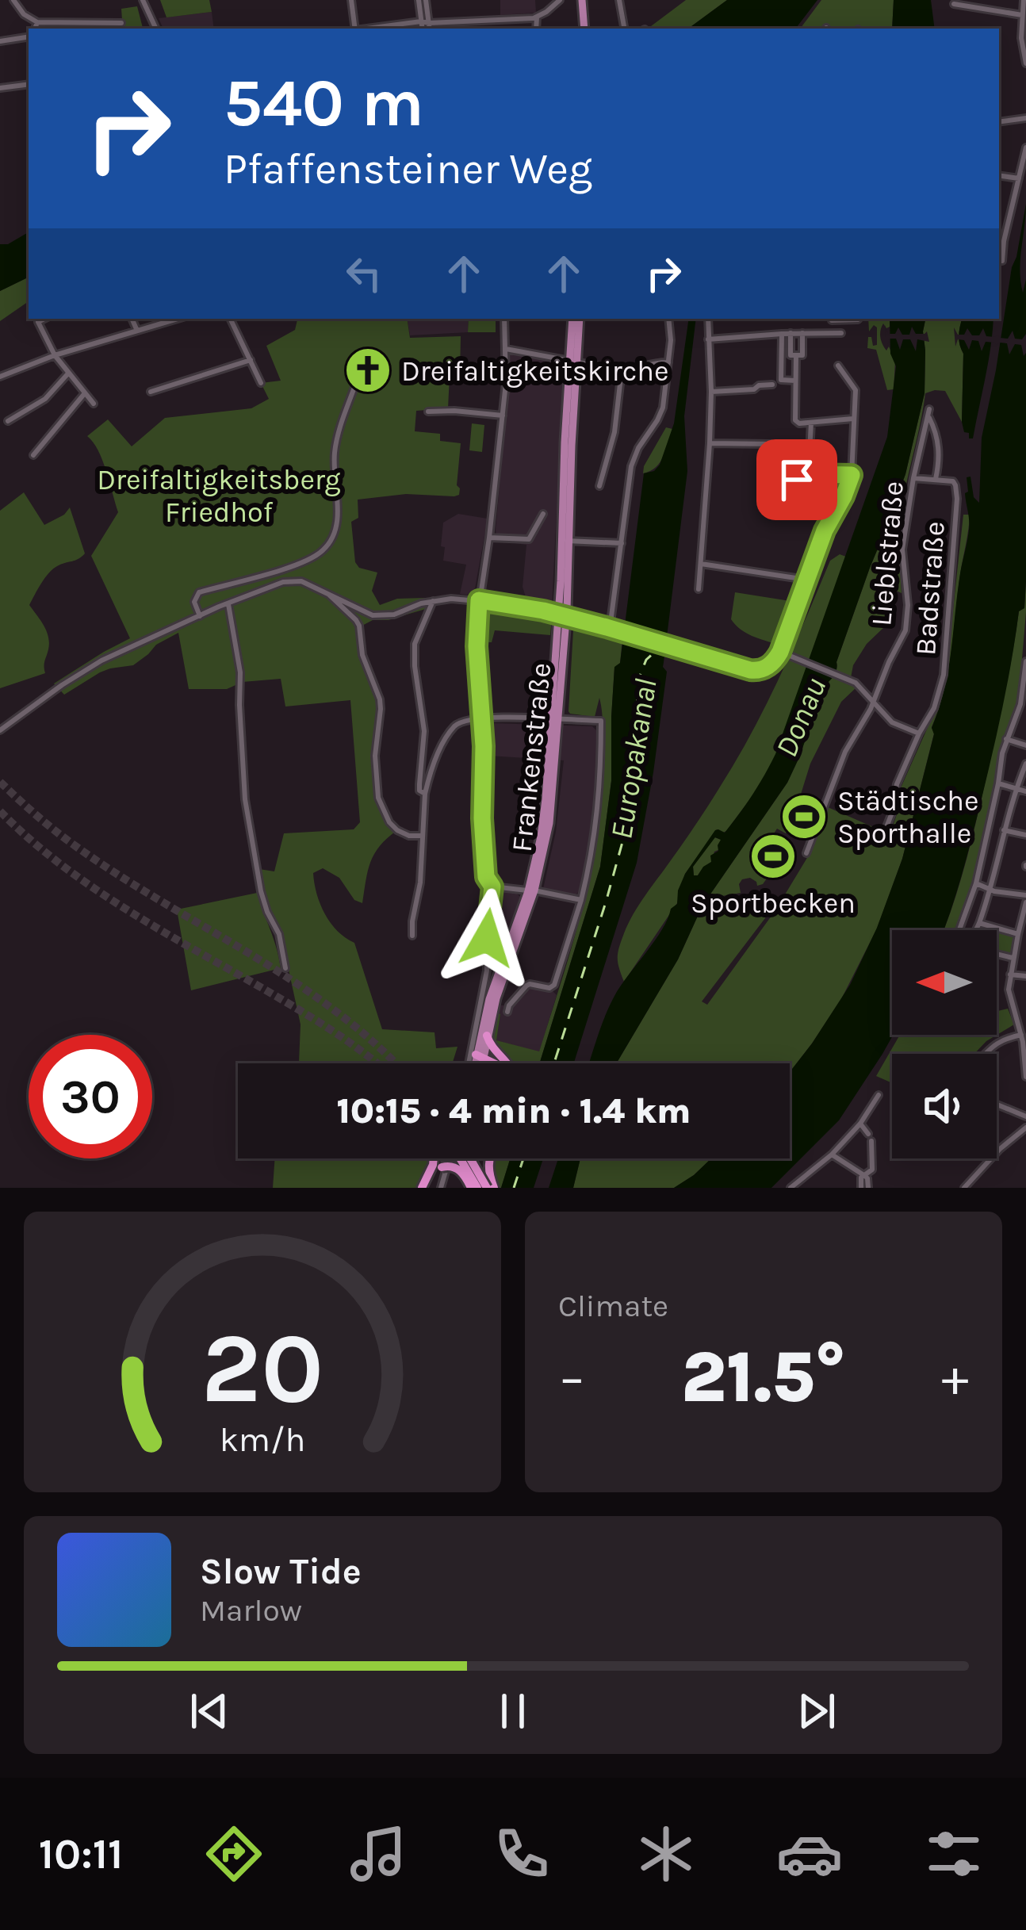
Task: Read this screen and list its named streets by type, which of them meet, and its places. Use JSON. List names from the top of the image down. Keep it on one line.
{"streets":{"main road":["Frankenstraße"],"street":["Lieblstraße","Badstraße"]},"crossings":[["Lieblstraße","Badstraße"]],"water":["Donau","Europakanal"],"parks":["Dreifaltigkeitsberg Friedhof"],"places":{"church":["Dreifaltigkeitskirche"],"sports":["Städtische Sporthalle","Sportbecken"]},"north":"left","page":{"turn":["540 m","Pfaffensteiner Weg"],"limit":"30","trip":"10:15 · 4 min · 1.4 km","tile":"Climate","heat":["−","21.5°","+"],"song":["Slow Tide","Marlow"],"tabs":"10:11","gauge":["20","km/h"]}}
